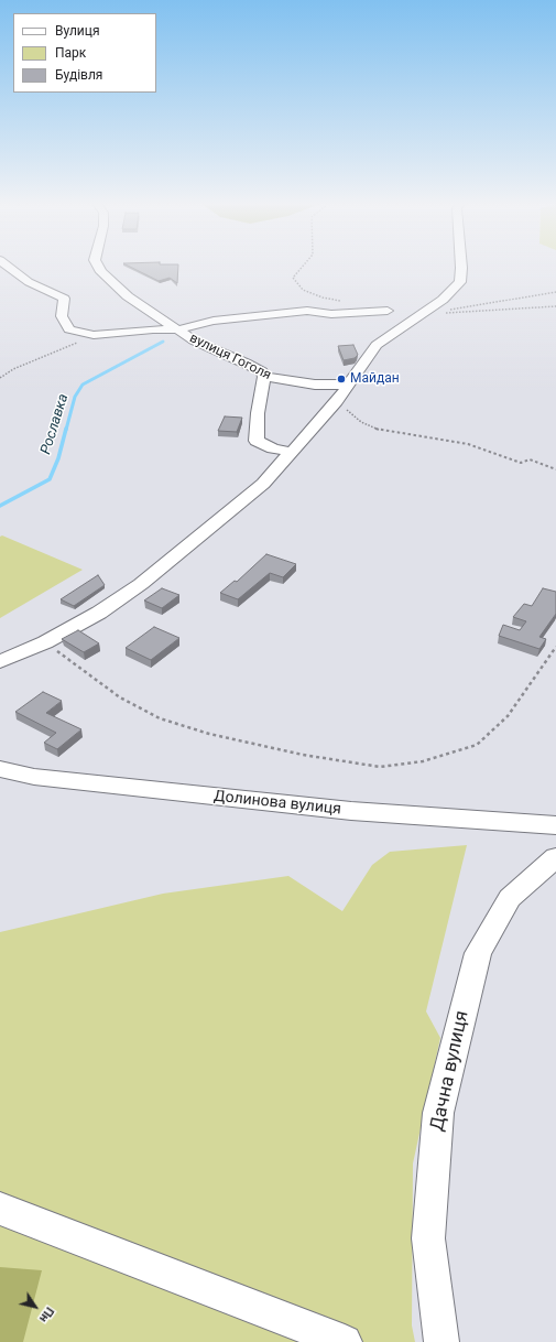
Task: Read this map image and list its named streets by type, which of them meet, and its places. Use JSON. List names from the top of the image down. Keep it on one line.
{"streets":{"street":["вулиця Гоголя","Долинова вулиця","Дачна вулиця"]},"water":["Рославка"],"places":["Майдан"],"legend":["Вулиця","Парк","Будівля"],"north":"bottom right"}
